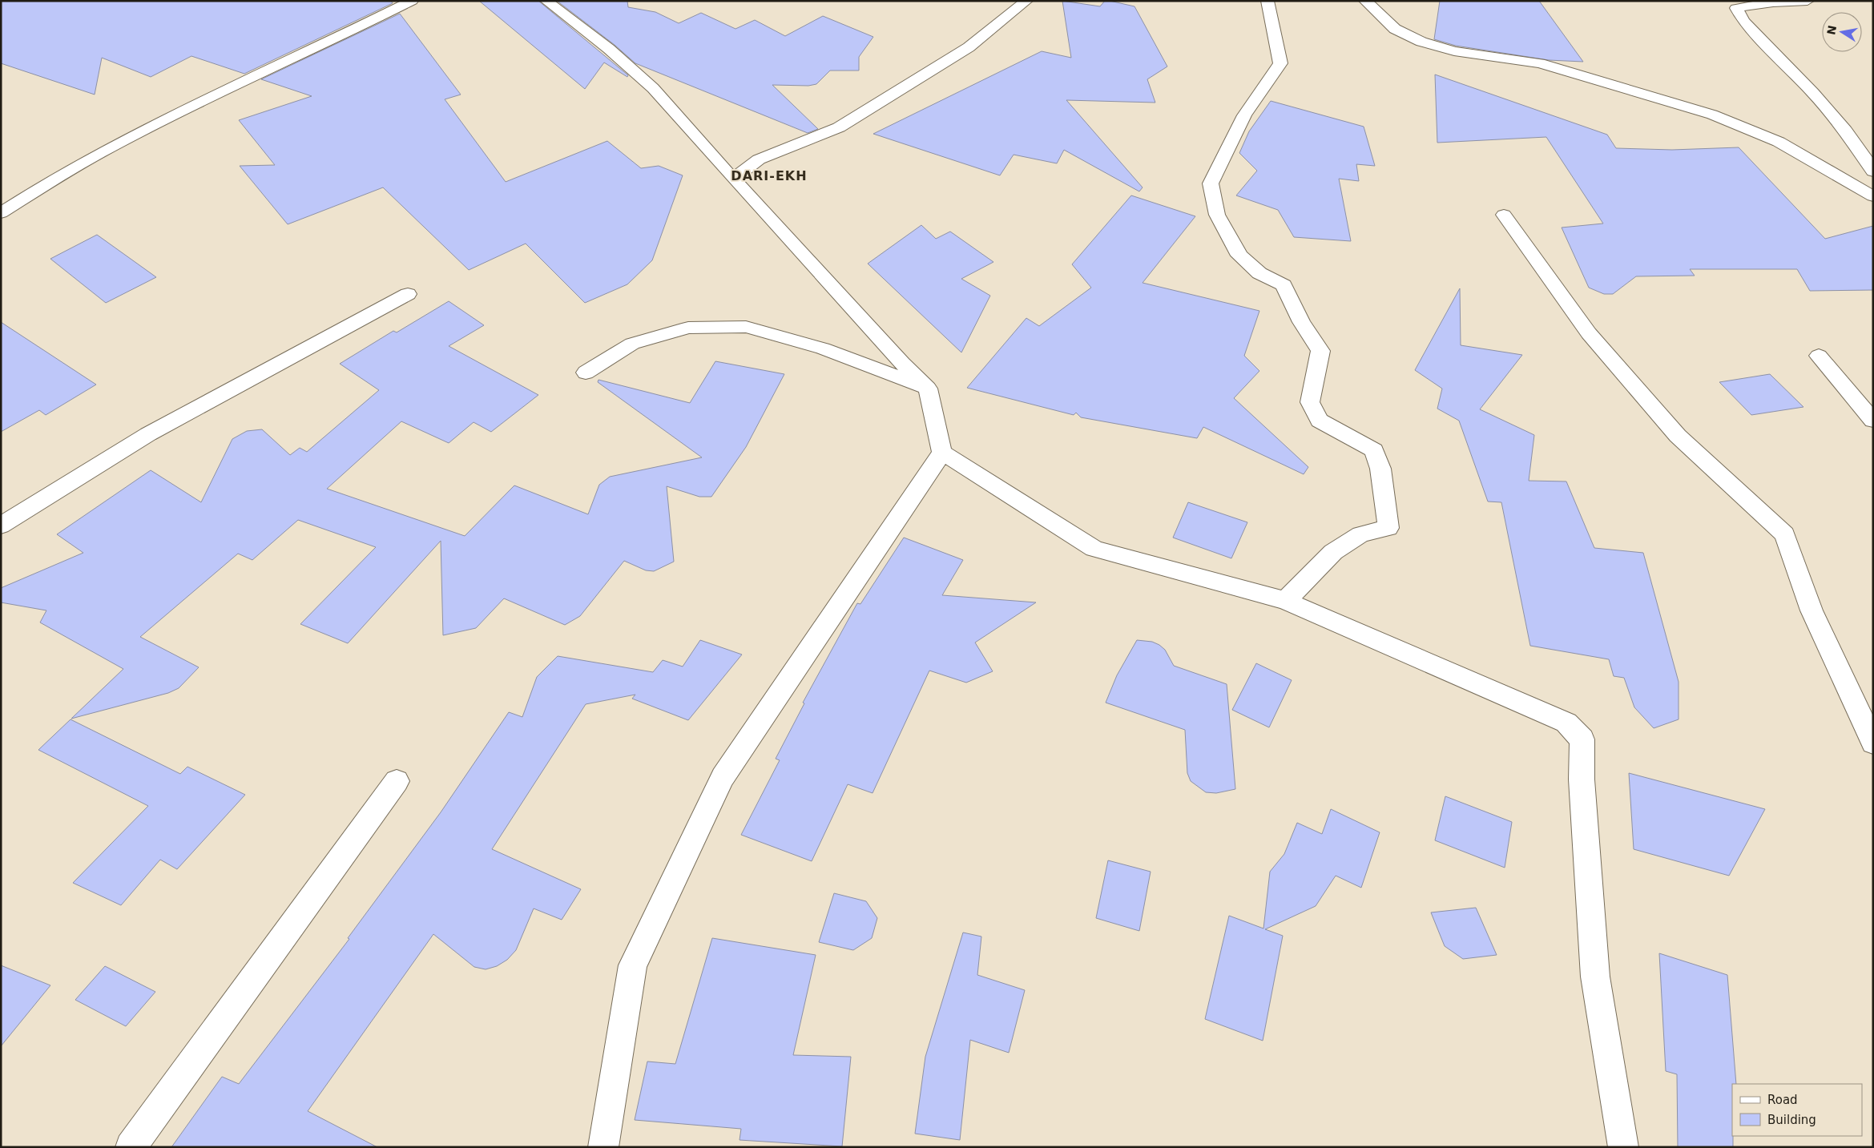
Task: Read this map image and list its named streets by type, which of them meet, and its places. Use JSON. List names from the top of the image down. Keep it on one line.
{"districts":["DARI-EKH"],"legend":["Road","Building"],"north":"left"}
